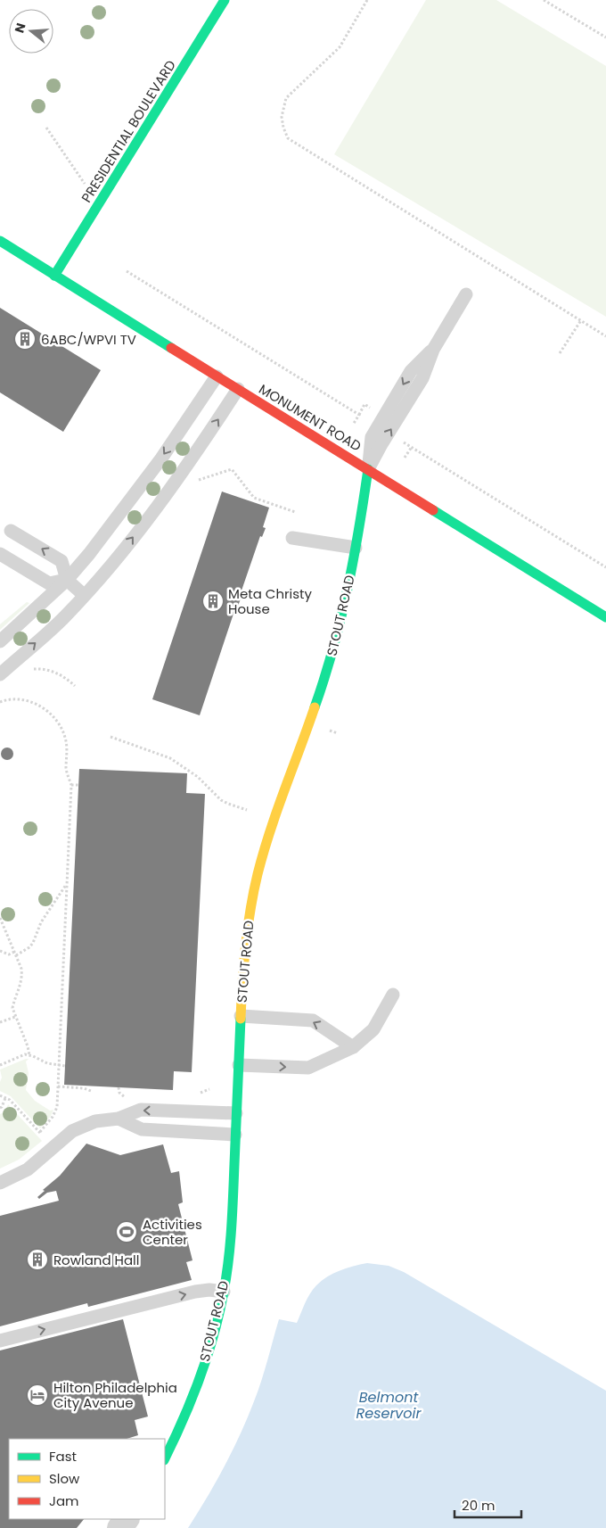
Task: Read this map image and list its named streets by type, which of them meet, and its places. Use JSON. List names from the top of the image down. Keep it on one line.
{"streets":{"street":["PRESIDENTIAL BOULEVARD","MONUMENT ROAD","STOUT ROAD"]},"crossings":[["PRESIDENTIAL BOULEVARD","MONUMENT ROAD"],["MONUMENT ROAD","STOUT ROAD"]],"water":["Belmont Reservoir"],"places":{"building":["6ABC/WPVI TV","Meta Christy House","Rowland Hall"],"sports":["Activities Center"],"hotel":["Hilton Philadelphia City Avenue"]},"legend":["Fast","Slow","Jam"],"scale_bar":"20 m","north":"left"}
